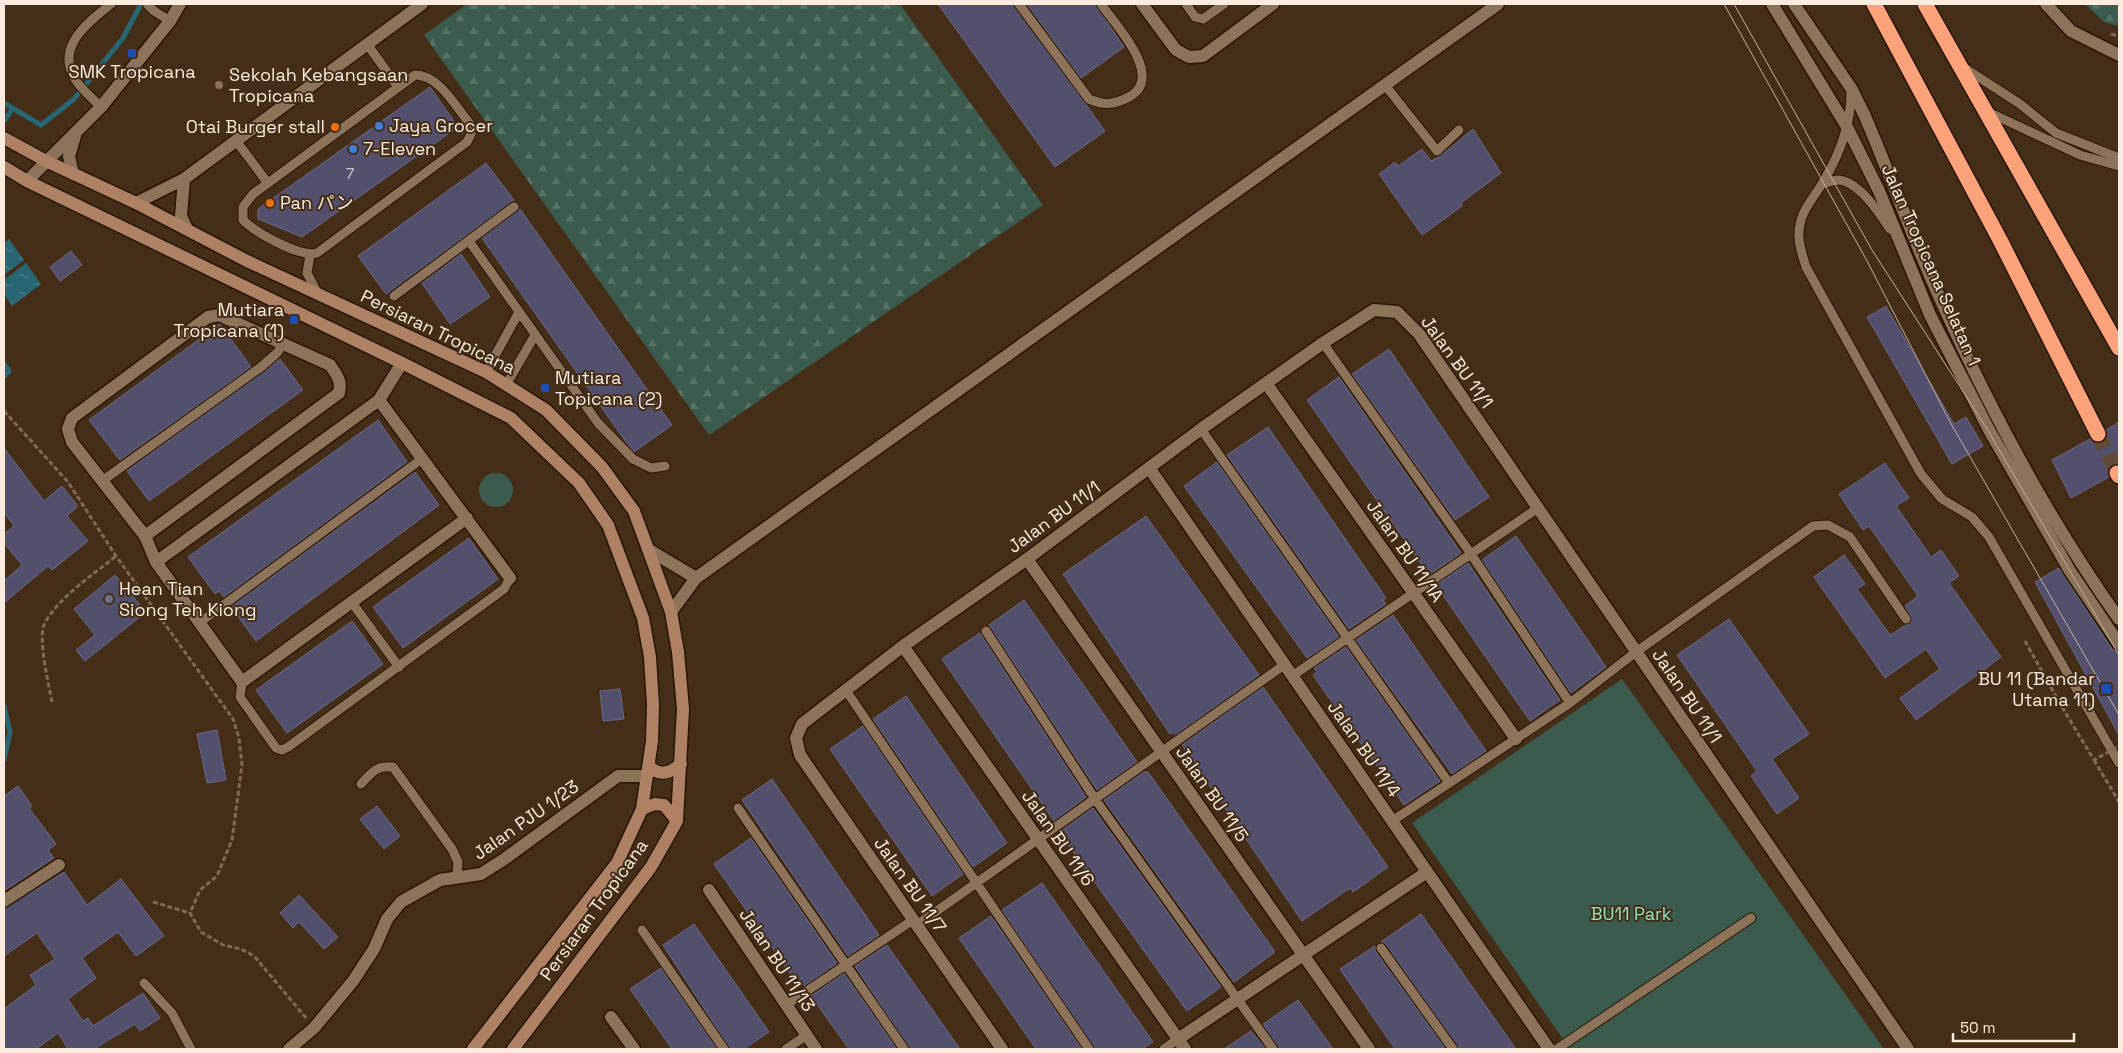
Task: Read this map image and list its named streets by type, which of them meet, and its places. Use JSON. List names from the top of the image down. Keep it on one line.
{"streets":{"main road":["Persiaran Tropicana"],"street":["Jalan Tropicana Selatan 1","Jalan BU 11/1","Jalan BU 11/1A","Jalan BU 11/4","Jalan BU 11/5","Jalan PJU 1/23","Jalan BU 11/6","Jalan BU 11/7","Jalan BU 11/13"]},"crossings":[["Persiaran Tropicana","Jalan PJU 1/23"],["Jalan BU 11/1","Jalan BU 11/1A"],["Jalan BU 11/1","Jalan BU 11/4"],["Jalan BU 11/1","Jalan BU 11/5"],["Jalan BU 11/1","Jalan BU 11/6"],["Jalan BU 11/1","Jalan BU 11/7"]],"parks":["BU11 Park"],"places":{"transit":["SMK Tropicana","Mutiara Tropicana (1)","Mutiara Topicana (2)","BU 11 (Bandar Utama 11)"],"other":["Sekolah Kebangsaan Tropicana","Jaya Grocer","Otai Burger stall","7-Eleven","Pan パン","Hean Tian Siong Teh Kiong"]},"house_numbers":["7"],"scale_bar":"50 m"}
